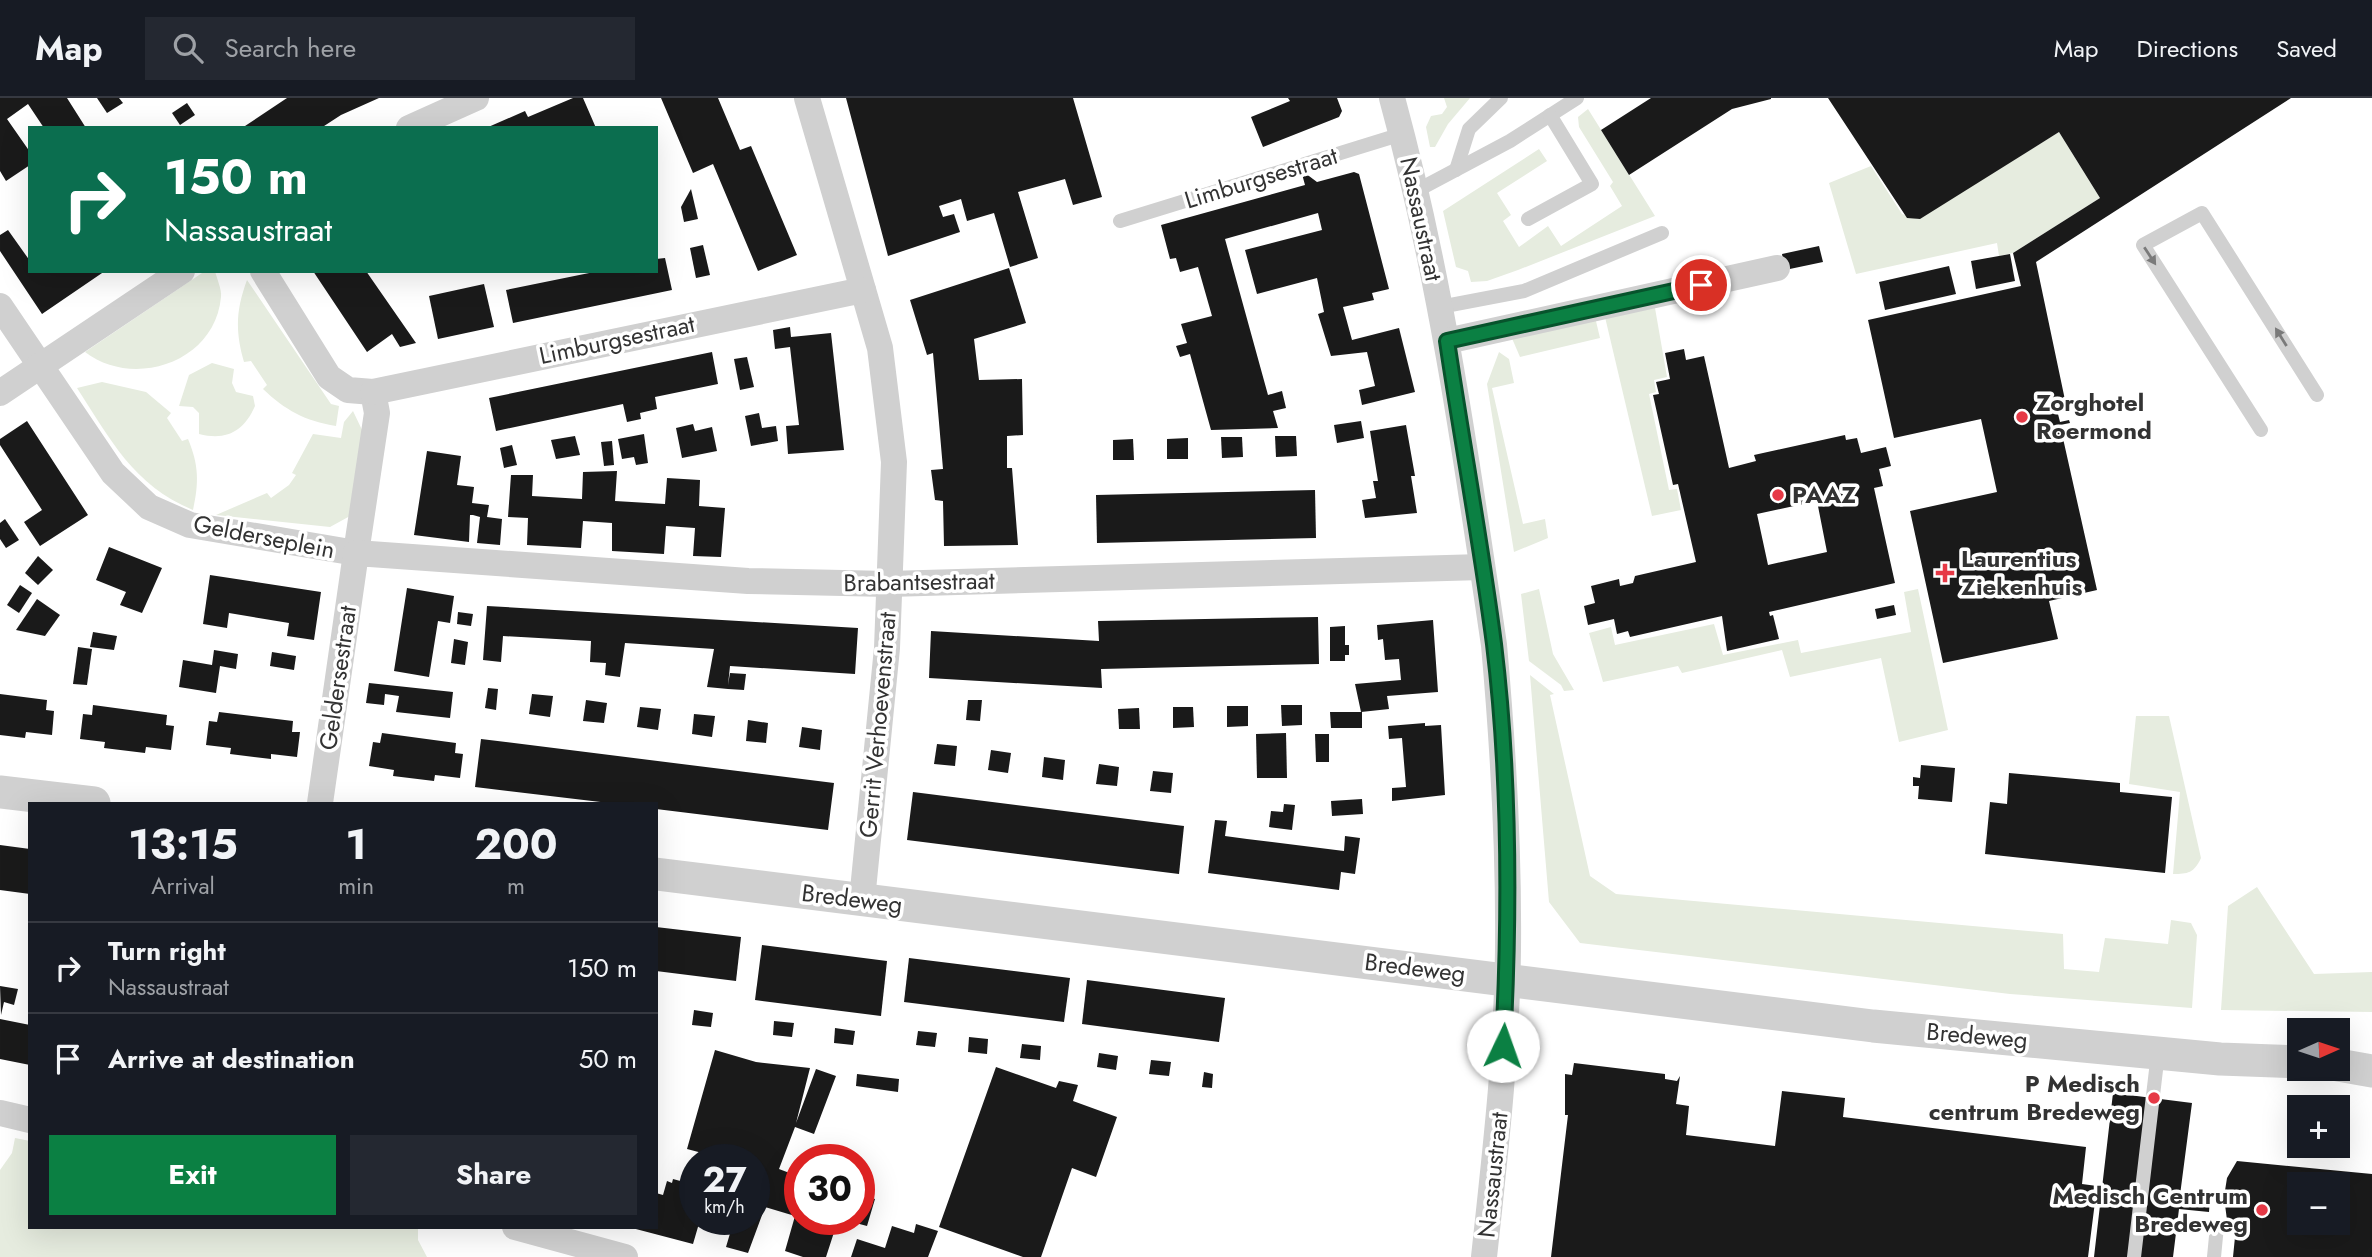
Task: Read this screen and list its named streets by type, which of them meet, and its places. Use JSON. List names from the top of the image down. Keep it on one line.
{"streets":{"street":["Limburgsestraat","Nassaustraat","Gelderseplein","Brabantsestraat","Geldersestraat","Gerrit Verhoevenstraat","Bredeweg"]},"crossings":[["Limburgsestraat","Nassaustraat"],["Limburgsestraat","Gelderseplein"],["Limburgsestraat","Gerrit Verhoevenstraat"],["Nassaustraat","Brabantsestraat"],["Nassaustraat","Bredeweg"],["Gelderseplein","Brabantsestraat"],["Gelderseplein","Geldersestraat"],["Brabantsestraat","Geldersestraat"],["Brabantsestraat","Gerrit Verhoevenstraat"],["Gerrit Verhoevenstraat","Bredeweg"]],"places":{"other":["Zorghotel Roermond","PAAZ","P Medisch centrum Bredeweg","Medisch Centrum Bredeweg"],"health":["Laurentius Ziekenhuis"]},"north":"right","page":{"header":"Map","search":"Search here","nav":["Map","Directions","Saved"],"turn":["150 m","Nassaustraat"],"eta":["13:15","Arrival","1","min","200","m"],"list":[{"name":"Turn right","note":"Nassaustraat","value":"150 m"},{"name":"Arrive at destination","value":"50 m"}],"map_buttons":["+","−"],"buttons":["Exit","Share"],"speed":"27 km/h","limit":"30"}}
